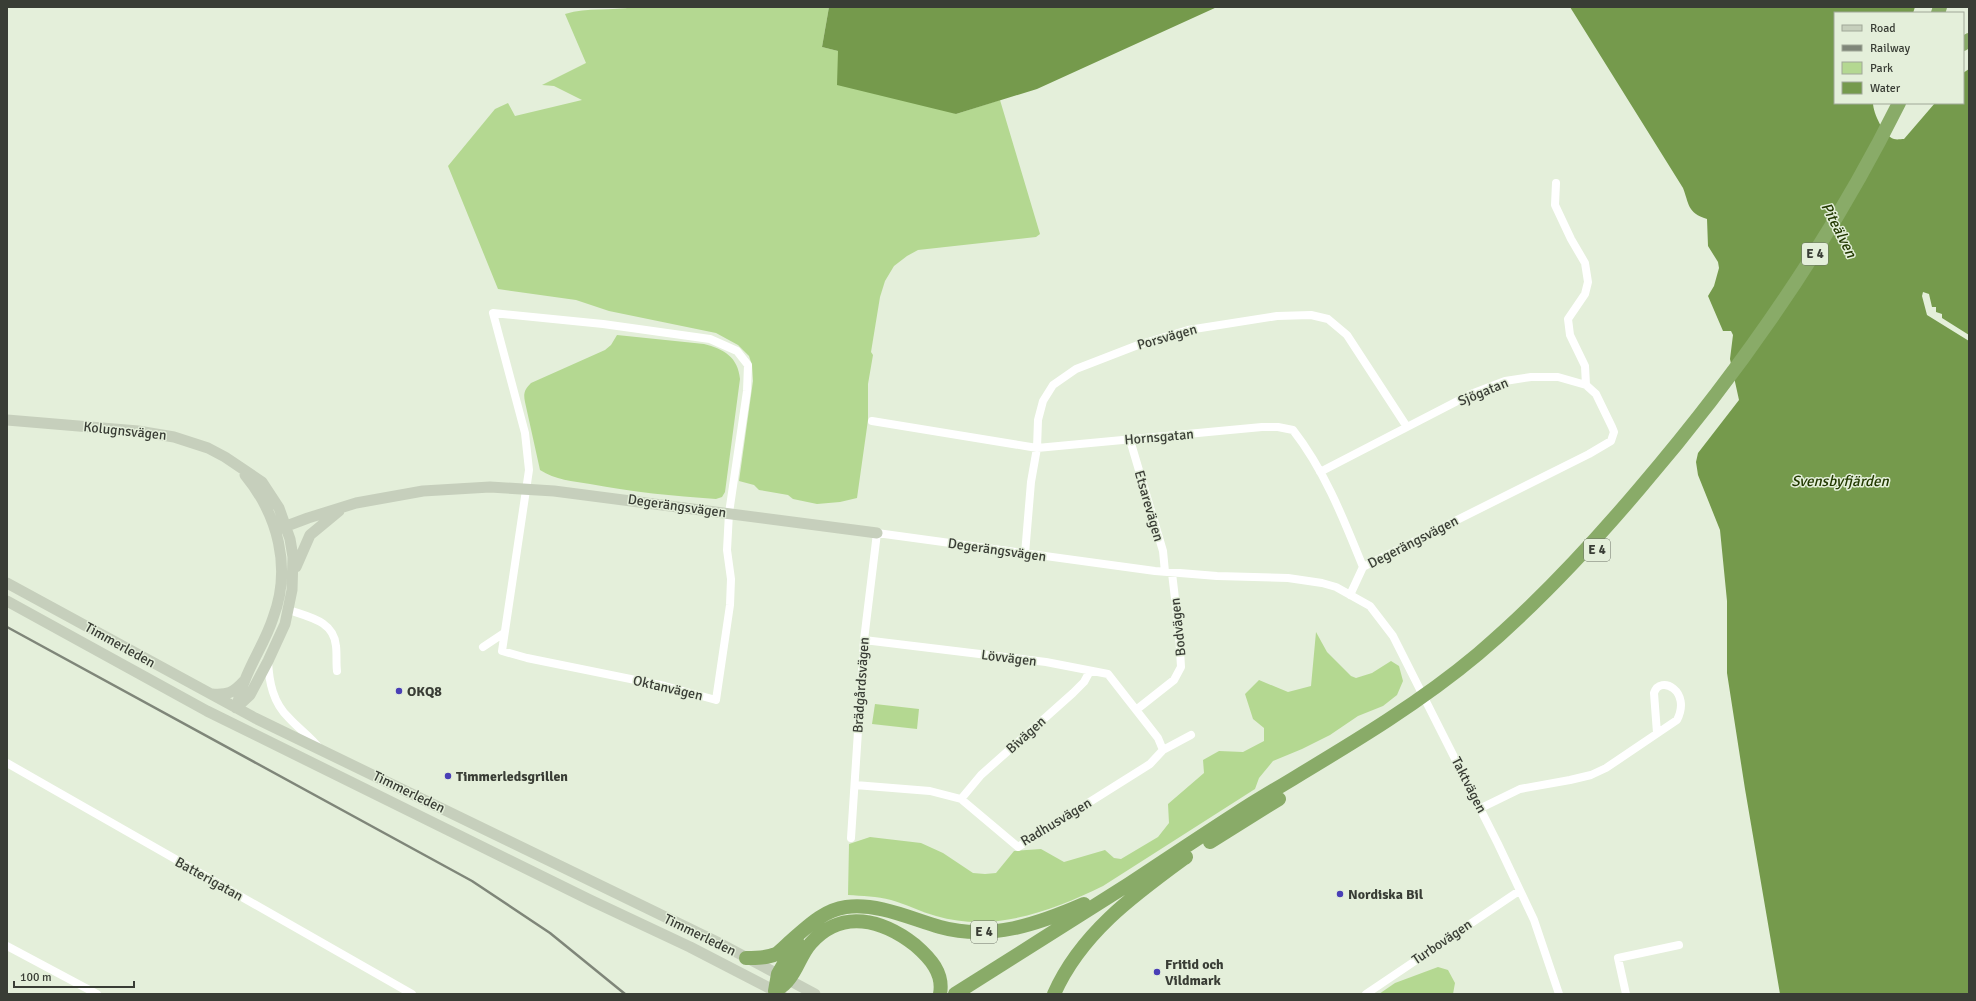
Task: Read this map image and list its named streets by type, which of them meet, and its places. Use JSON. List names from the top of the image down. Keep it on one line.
{"streets":{"highway":["E 4"],"main road":["Kolugnsvägen","Degerängsvägen","Timmerleden"],"street":["Porsvägen","Sjögatan","Hornsgatan","Etsarevägen","Bodvägen","Lövvägen","Brädgårdsvägen","Oktanvägen","Bivägen","Taktvägen","Radhusvägen","Batterigatan","Turbovägen"]},"crossings":[["E 4","Timmerleden"],["Porsvägen","Sjögatan"],["Porsvägen","Hornsgatan"],["Porsvägen","Degerängsvägen"],["Sjögatan","Hornsgatan"],["Sjögatan","Degerängsvägen"],["Kolugnsvägen","Degerängsvägen"],["Kolugnsvägen","Timmerleden"],["Hornsgatan","Degerängsvägen"],["Hornsgatan","Etsarevägen"],["Degerängsvägen","Etsarevägen"],["Degerängsvägen","Bodvägen"],["Degerängsvägen","Brädgårdsvägen"],["Degerängsvägen","Oktanvägen"],["Degerängsvägen","Taktvägen"],["Etsarevägen","Bodvägen"],["Bodvägen","Lövvägen"],["Lövvägen","Brädgårdsvägen"],["Lövvägen","Bivägen"],["Brädgårdsvägen","Radhusvägen"],["Bivägen","Radhusvägen"],["Taktvägen","Turbovägen"]],"water":["Piteälven","Svensbyfjärden"],"places":["OKQ8","Timmerledsgrillen","Nordiska Bil","Fritid och Vildmark"],"legend":["Road","Railway","Park","Water"],"scale_bar":"100 m"}
